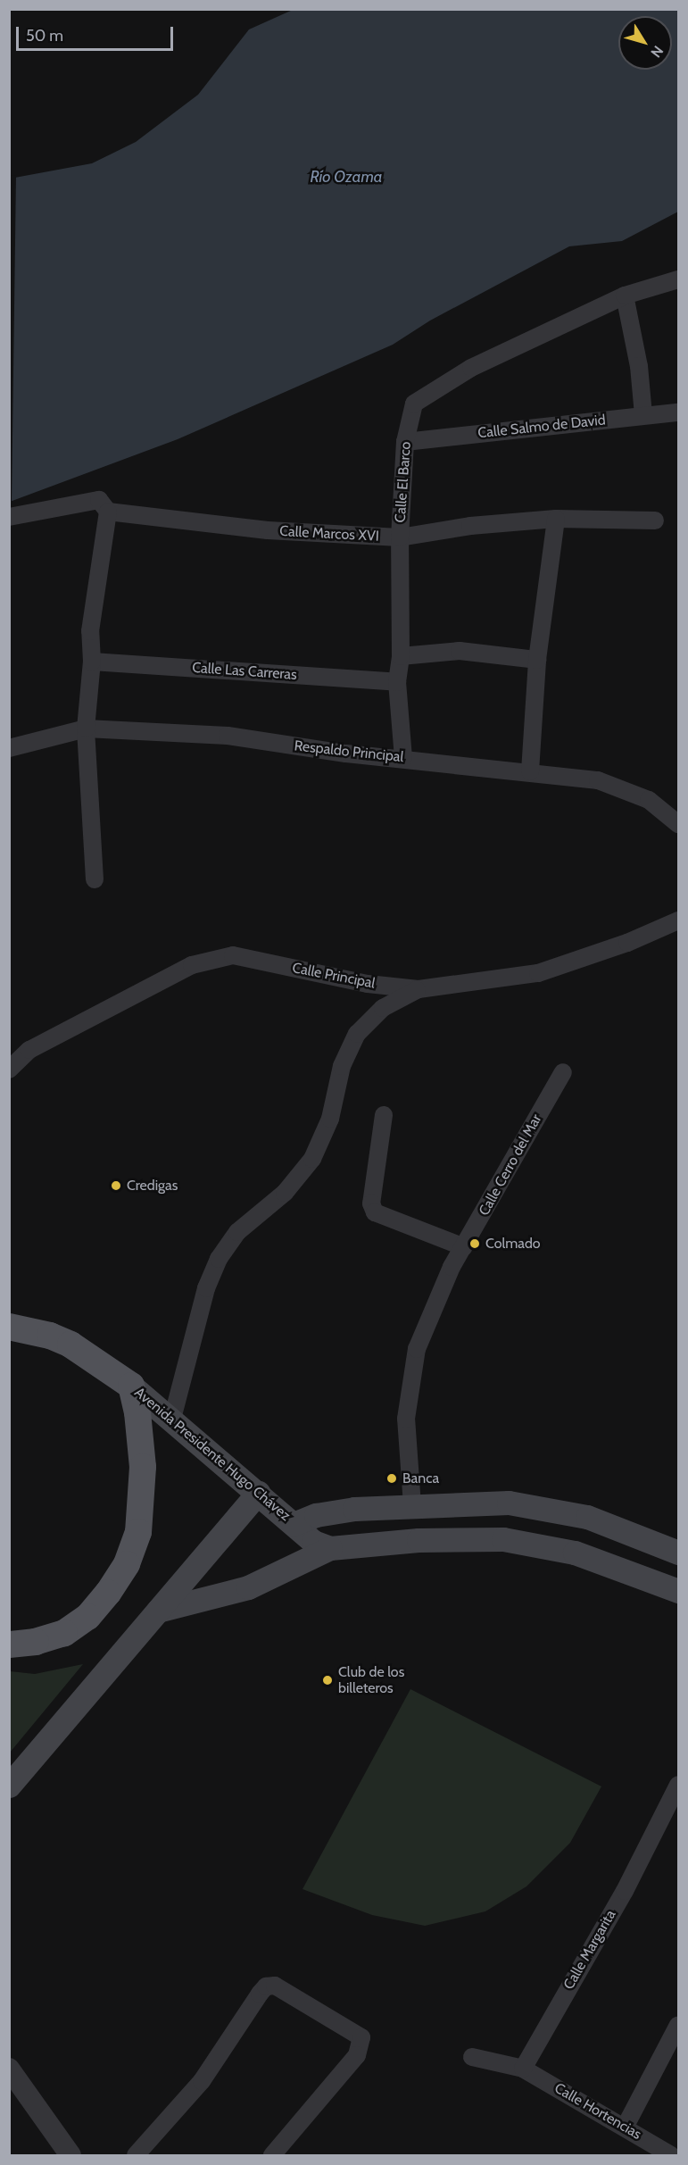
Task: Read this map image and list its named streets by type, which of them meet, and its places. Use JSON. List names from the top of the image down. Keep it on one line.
{"streets":{"main road":["Avenida Presidente Hugo Chávez"],"street":["Calle Salmo de David","Calle El Barco","Calle Marcos XVI","Calle Las Carreras","Respaldo Principal","Calle Principal","Calle Cerro del Mar","Calle Margarita","Calle Hortencias"]},"crossings":[["Calle Salmo de David","Calle El Barco"],["Calle El Barco","Calle Marcos XVI"],["Calle El Barco","Calle Las Carreras"],["Calle El Barco","Respaldo Principal"],["Calle Cerro del Mar","Avenida Presidente Hugo Chávez"],["Calle Margarita","Calle Hortencias"]],"water":["Río Ozama"],"places":["Credigas","Colmado","Banca","Club de los billeteros"],"scale_bar":"50 m","north":"bottom right"}
